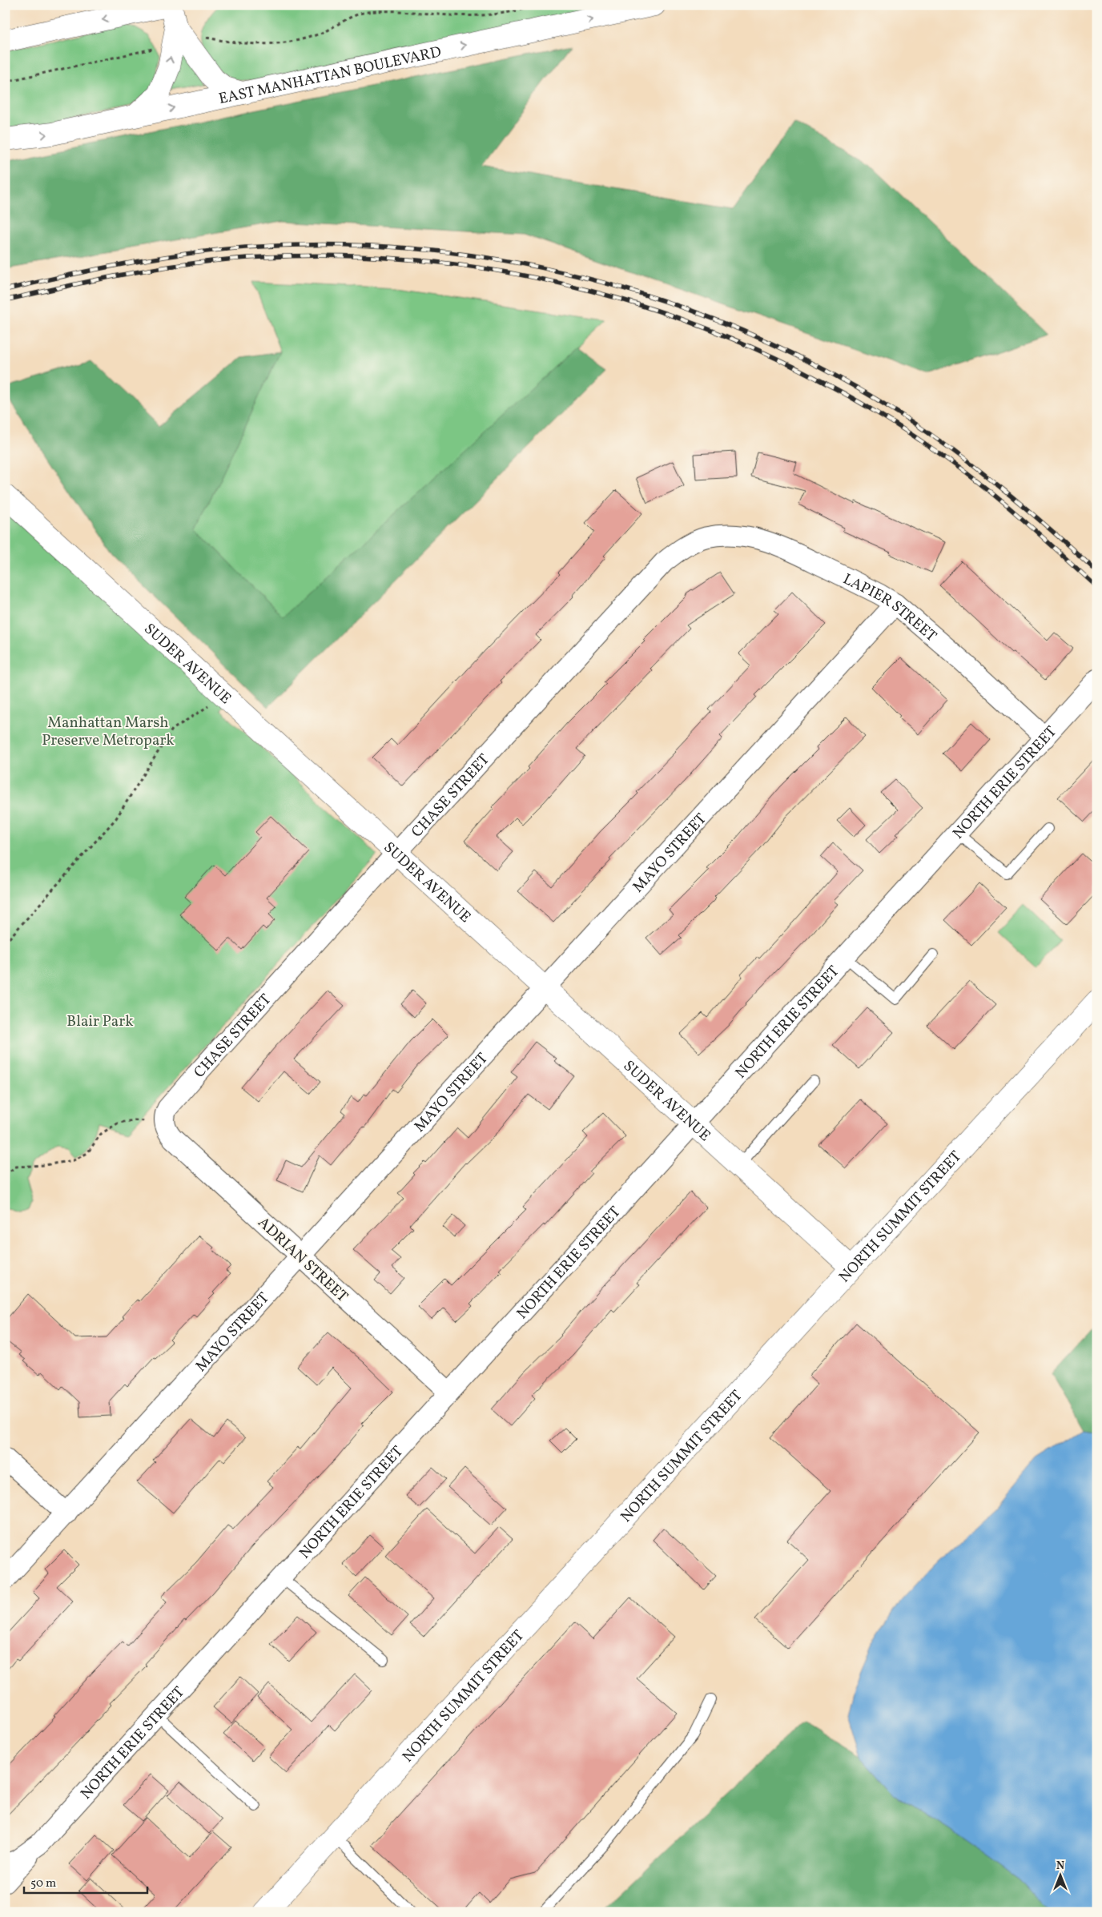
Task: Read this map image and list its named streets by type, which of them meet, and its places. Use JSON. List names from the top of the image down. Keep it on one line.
{"streets":{"street":["EAST MANHATTAN BOULEVARD","LAPIER STREET","SUDER AVENUE","NORTH ERIE STREET","CHASE STREET","MAYO STREET","NORTH SUMMIT STREET","ADRIAN STREET"]},"crossings":[["LAPIER STREET","NORTH ERIE STREET"],["LAPIER STREET","CHASE STREET"],["LAPIER STREET","MAYO STREET"],["SUDER AVENUE","NORTH ERIE STREET"],["SUDER AVENUE","CHASE STREET"],["SUDER AVENUE","MAYO STREET"],["SUDER AVENUE","NORTH SUMMIT STREET"],["NORTH ERIE STREET","ADRIAN STREET"],["CHASE STREET","ADRIAN STREET"],["MAYO STREET","ADRIAN STREET"]],"one_way":["EAST MANHATTAN BOULEVARD"],"parks":["Manhattan Marsh Preserve Metropark","Blair Park"],"scale_bar":"50 m","north":"top"}
